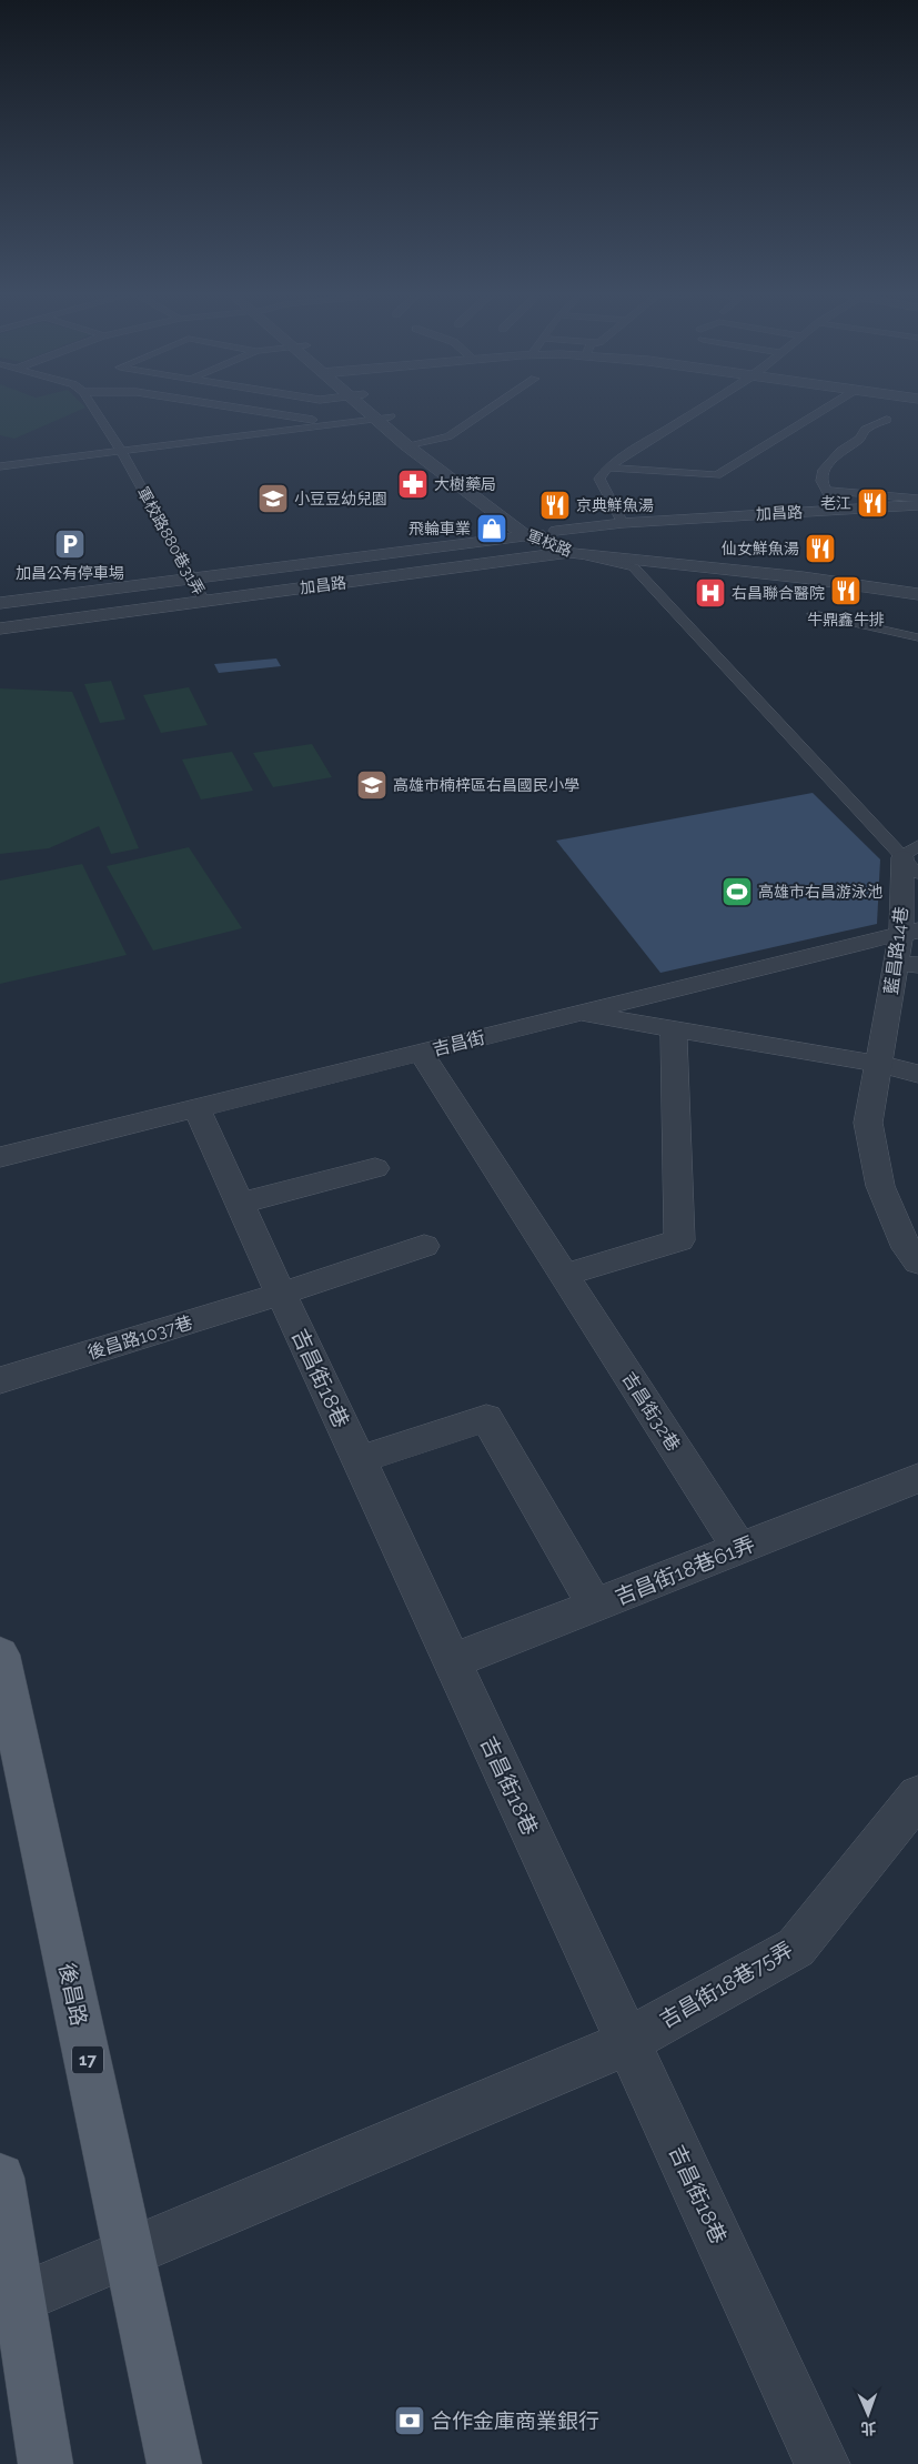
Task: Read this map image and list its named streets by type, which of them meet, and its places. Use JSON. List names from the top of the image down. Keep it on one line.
{"streets":{"main road":["後昌路","17"],"street":["加昌路","軍校路","藍昌路14巷","吉昌街","後昌路1037巷","吉昌街18巷","吉昌街32巷","吉昌街18巷61弄","吉昌街18巷75弄"],"lane":["軍校路880巷31弄"]},"crossings":[["加昌路","軍校路880巷31弄"],["加昌路","軍校路"],["藍昌路14巷","吉昌街"],["吉昌街","吉昌街18巷"],["吉昌街","吉昌街32巷"],["後昌路1037巷","吉昌街18巷"],["吉昌街18巷","吉昌街18巷61弄"],["吉昌街18巷","吉昌街18巷75弄"],["吉昌街32巷","吉昌街18巷61弄"],["吉昌街18巷75弄","後昌路"]],"places":{"pharmacy":["大樹藥局"],"school or university":["小豆豆幼兒園","高雄市楠梓區右昌國民小學"],"restaurant":["老江","京典鮮魚湯","仙女鮮魚湯","牛鼎鑫牛排"],"shop":["飛輪車業"],"parking":["加昌公有停車場"],"hospital":["右昌聯合醫院"],"sports":["高雄市右昌游泳池"],"bank":["合作金庫商業銀行"]},"north":"bottom"}
